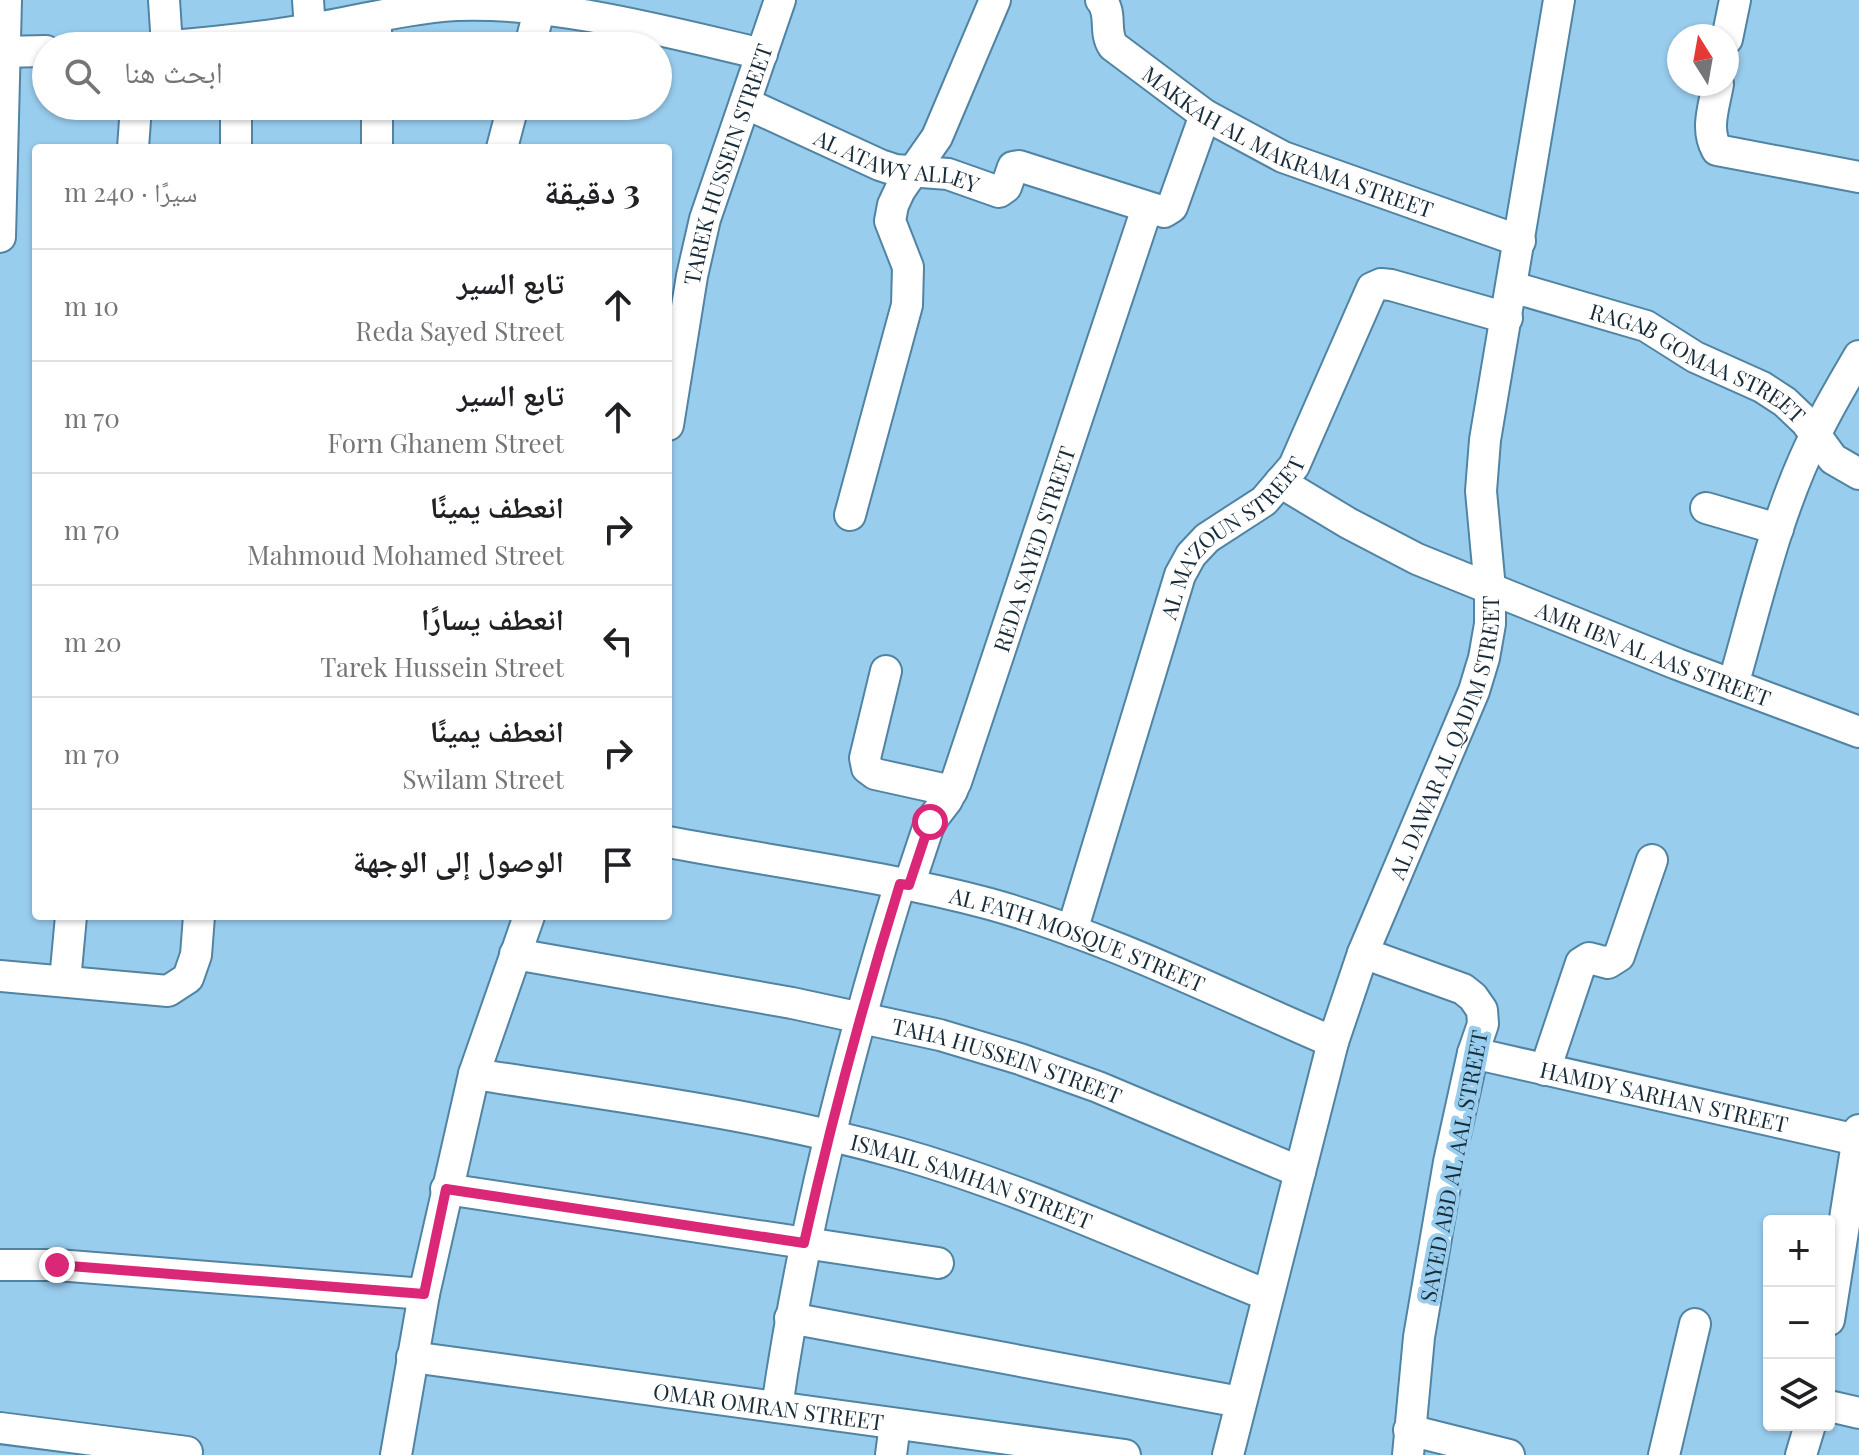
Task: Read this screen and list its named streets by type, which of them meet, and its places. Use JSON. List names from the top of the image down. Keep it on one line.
{"streets":{"street":["MAKKAH AL MAKRAMA STREET","AL ATAWY ALLEY","TAREK HUSSEIN STREET","RAGAB GOMAA STREET","AL MA'ZOUN STREET","REDA SAYED STREET","AMR IBN AL AAS STREET","AL DAWAR AL QADIM STREET","AL FATH MOSQUE STREET","TAHA HUSSEIN STREET","HAMDY SARHAN STREET","SAYED ABD AL AAL STREET","ISMAIL SAMHAN STREET","OMAR OMRAN STREET"]},"crossings":[["MAKKAH AL MAKRAMA STREET","AL DAWAR AL QADIM STREET"],["AL ATAWY ALLEY","TAREK HUSSEIN STREET"],["AL ATAWY ALLEY","REDA SAYED STREET"],["RAGAB GOMAA STREET","AL DAWAR AL QADIM STREET"],["AL MA'ZOUN STREET","AMR IBN AL AAS STREET"],["AL MA'ZOUN STREET","AL DAWAR AL QADIM STREET"],["AL MA'ZOUN STREET","AL FATH MOSQUE STREET"],["REDA SAYED STREET","AL FATH MOSQUE STREET"],["REDA SAYED STREET","TAHA HUSSEIN STREET"],["REDA SAYED STREET","ISMAIL SAMHAN STREET"],["REDA SAYED STREET","OMAR OMRAN STREET"],["AMR IBN AL AAS STREET","AL DAWAR AL QADIM STREET"],["AL DAWAR AL QADIM STREET","AL FATH MOSQUE STREET"],["AL DAWAR AL QADIM STREET","TAHA HUSSEIN STREET"],["AL DAWAR AL QADIM STREET","SAYED ABD AL AAL STREET"],["AL DAWAR AL QADIM STREET","ISMAIL SAMHAN STREET"],["HAMDY SARHAN STREET","SAYED ABD AL AAL STREET"]],"north":"top","page":{"search":"ابحث هنا","heading":["3 دقيقة","سيرًا · 240 m"],"list":[["تابع السير","Reda Sayed Street","10 m"],["تابع السير","Forn Ghanem Street","70 m"],["انعطف يمينًا","Mahmoud Mohamed Street","70 m"],["انعطف يسارًا","Tarek Hussein Street","20 m"],["انعطف يمينًا","Swilam Street","70 m"],"الوصول إلى الوجهة"],"map_buttons":["+","−"]}}
